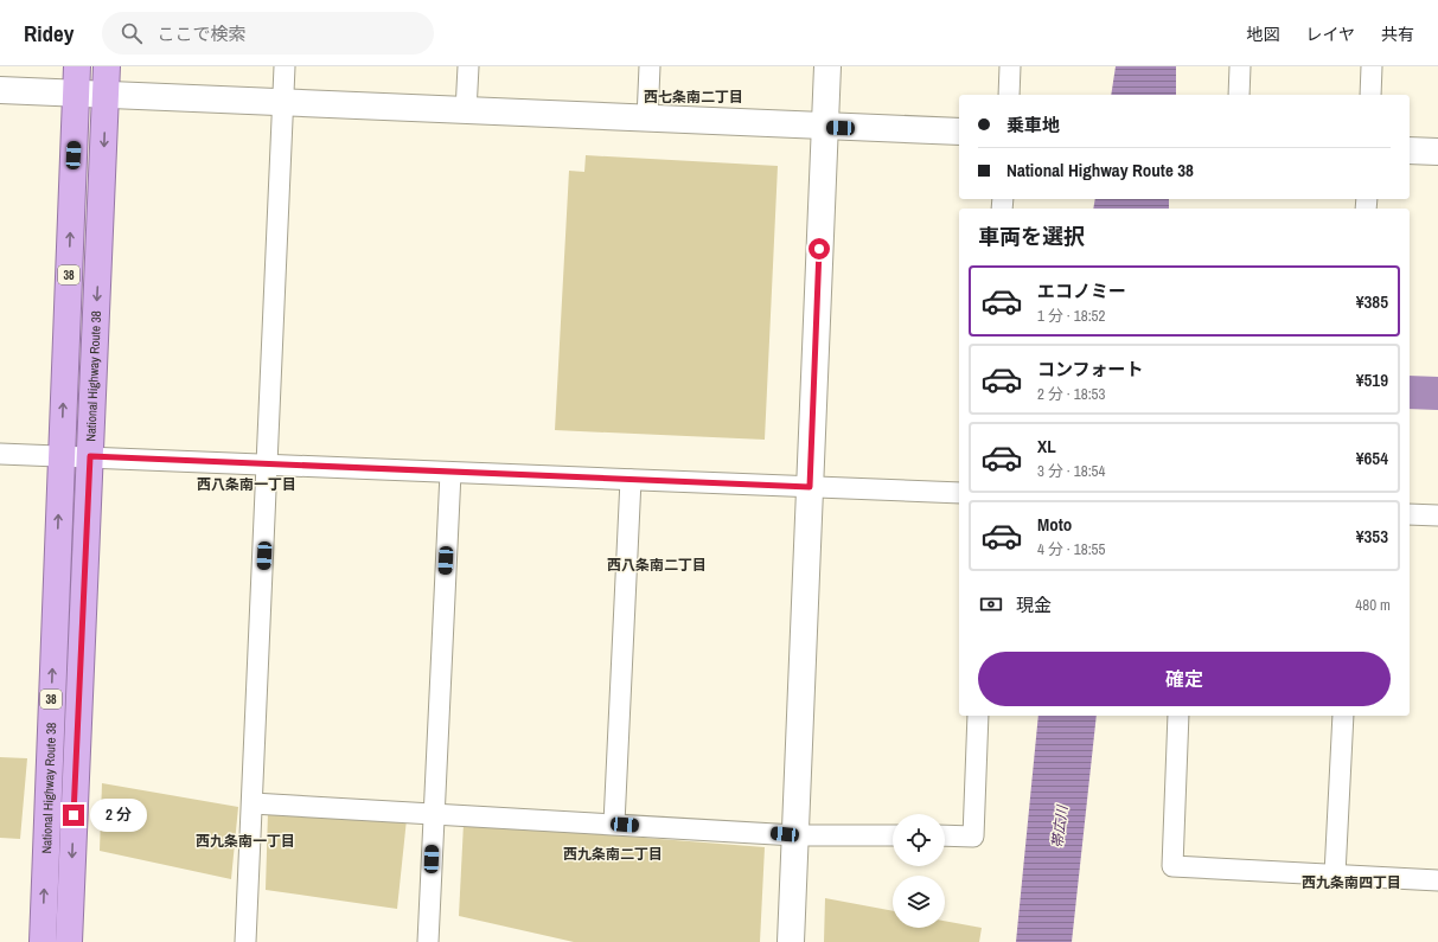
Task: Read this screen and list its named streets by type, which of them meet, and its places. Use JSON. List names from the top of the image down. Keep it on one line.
{"streets":{"highway":["38","National Highway Route 38"]},"districts":["西七条南二丁目","西八条南一丁目","西八条南二丁目","西九条南一丁目","西九条南二丁目","西九条南四丁目"],"water":["帯広川"],"page":{"header":"Ridey","search":"ここで検索","nav":["地図","レイヤ","共有"],"banner":["乗車地","National Highway Route 38"],"heading":"車両を選択","list":[{"name":"エコノミー","note":"1 分 · 18:52","value":"¥385"},{"name":"コンフォート","note":"2 分 · 18:53","value":"¥519"},{"name":"XL","note":"3 分 · 18:54","value":"¥654"},{"name":"Moto","note":"4 分 · 18:55","value":"¥353"}],"pay":["現金","480 m"],"buttons":"確定","bubble":"2 分"}}
